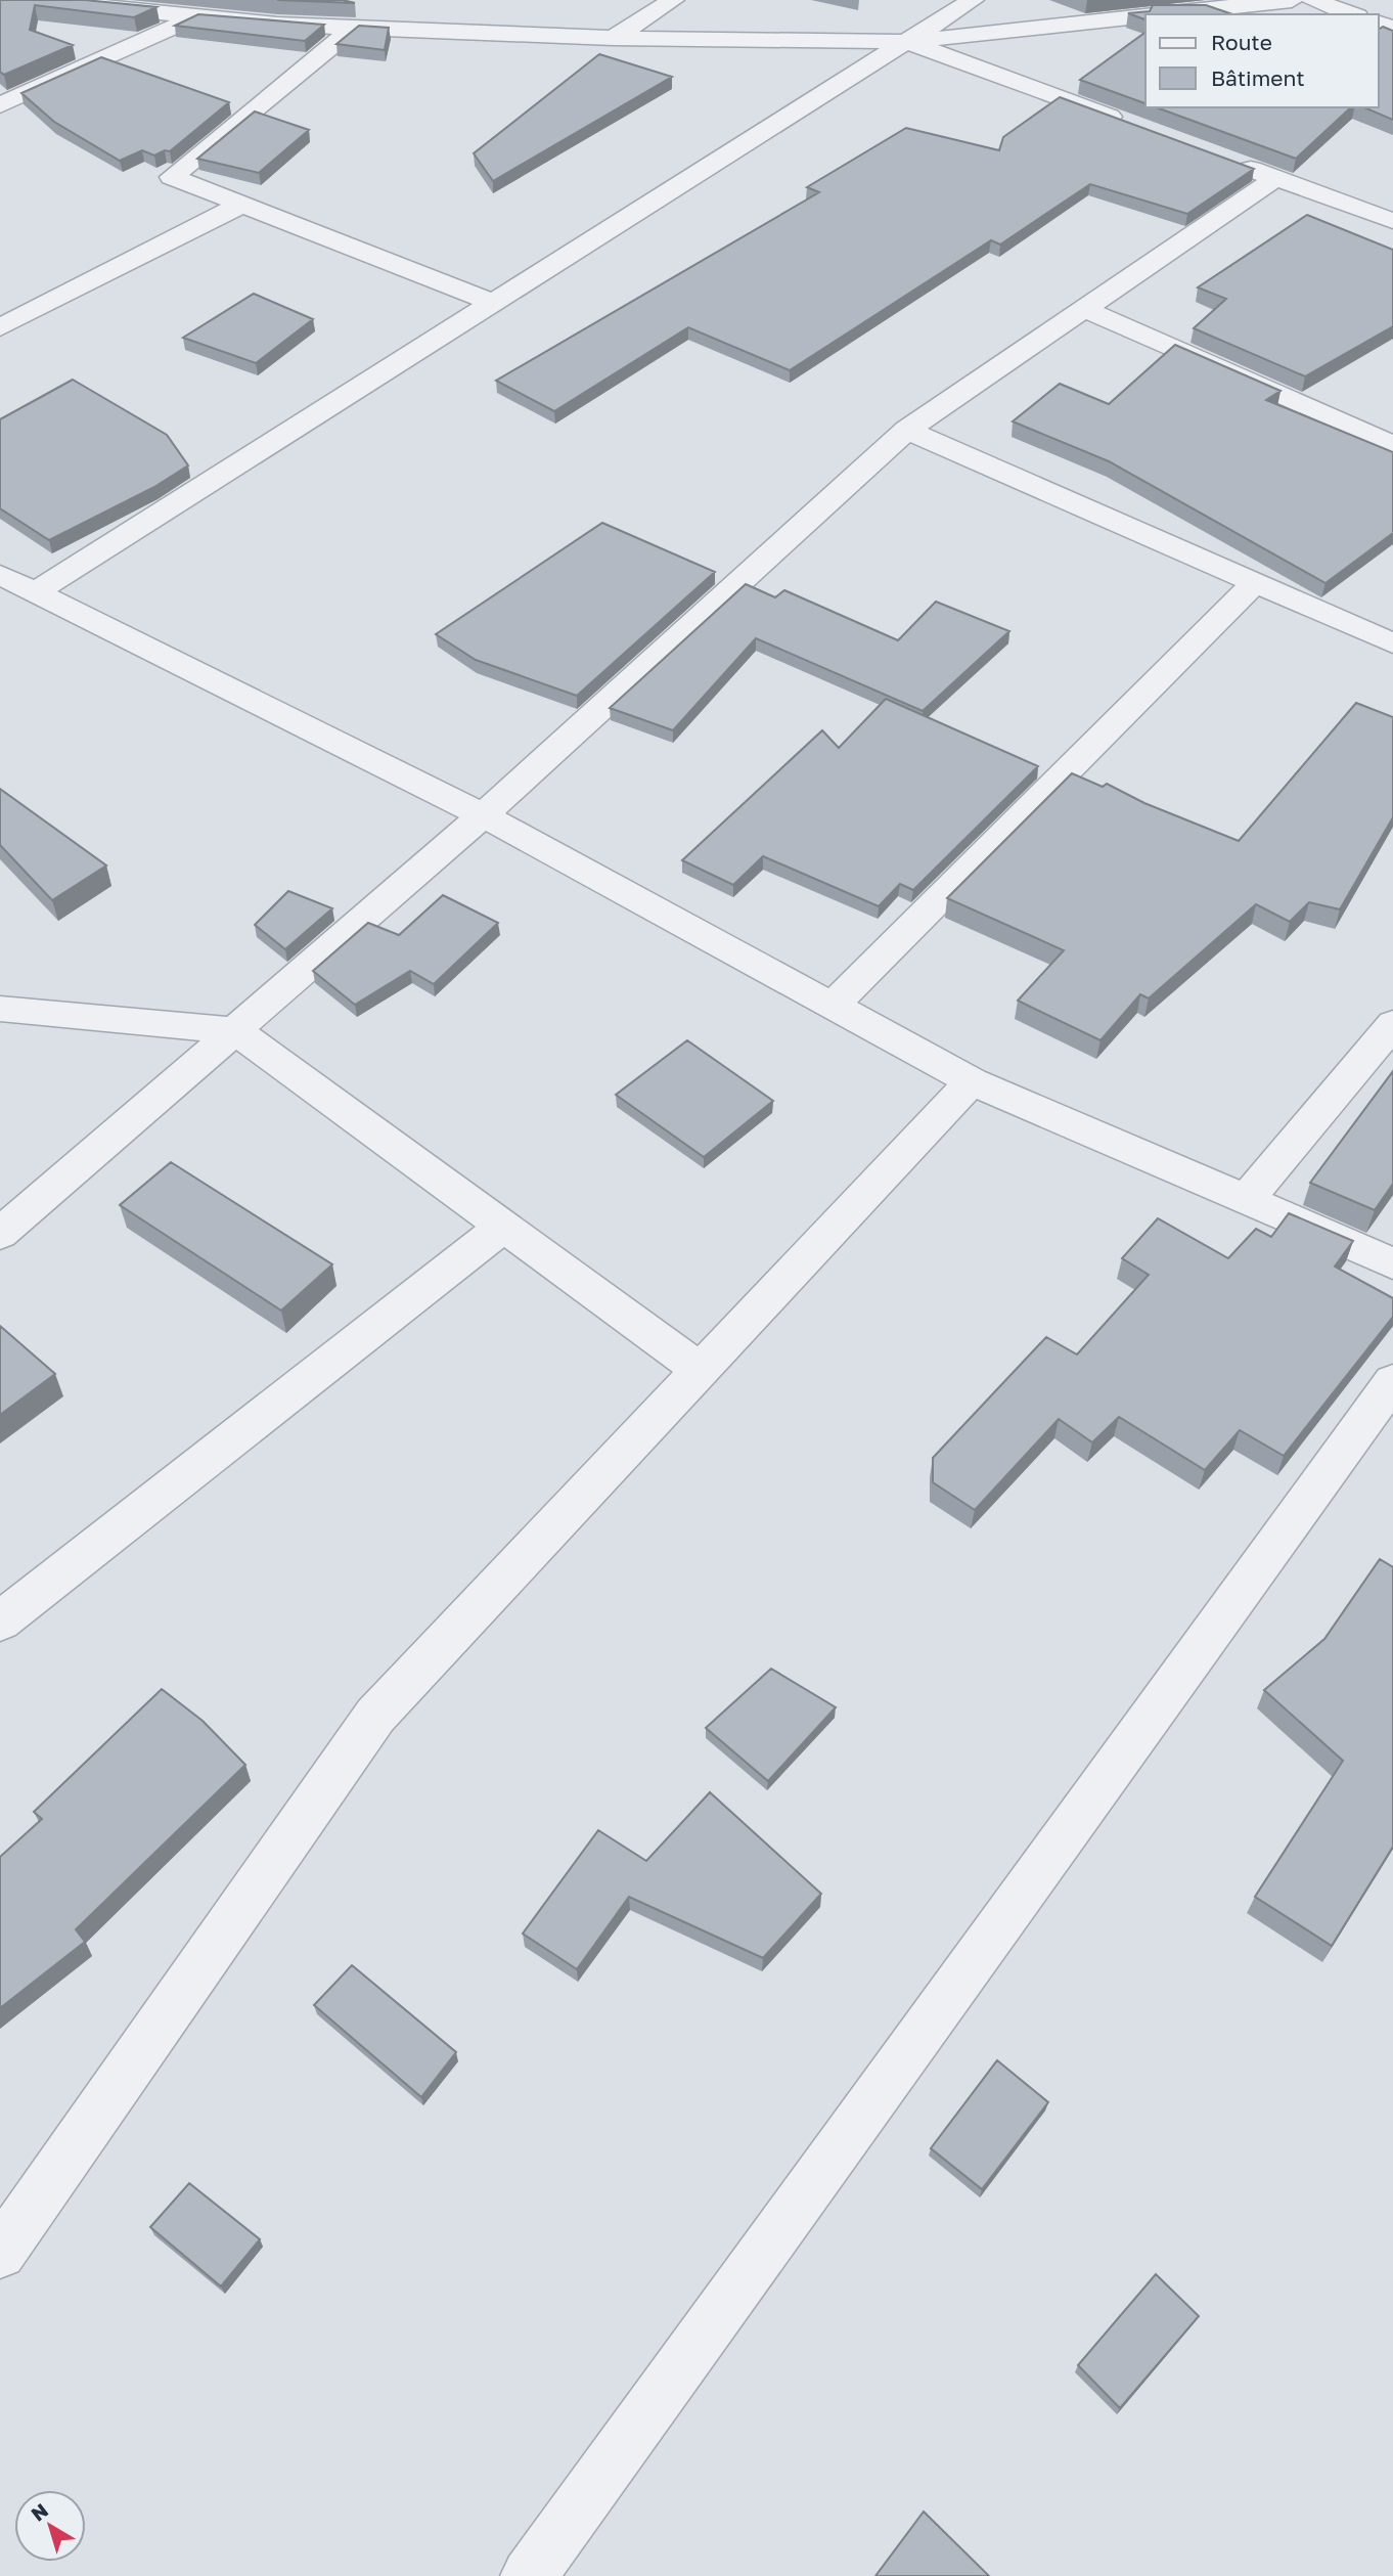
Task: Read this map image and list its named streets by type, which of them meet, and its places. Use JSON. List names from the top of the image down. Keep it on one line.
{"legend":["Route","Bâtiment"],"north":"top left"}
